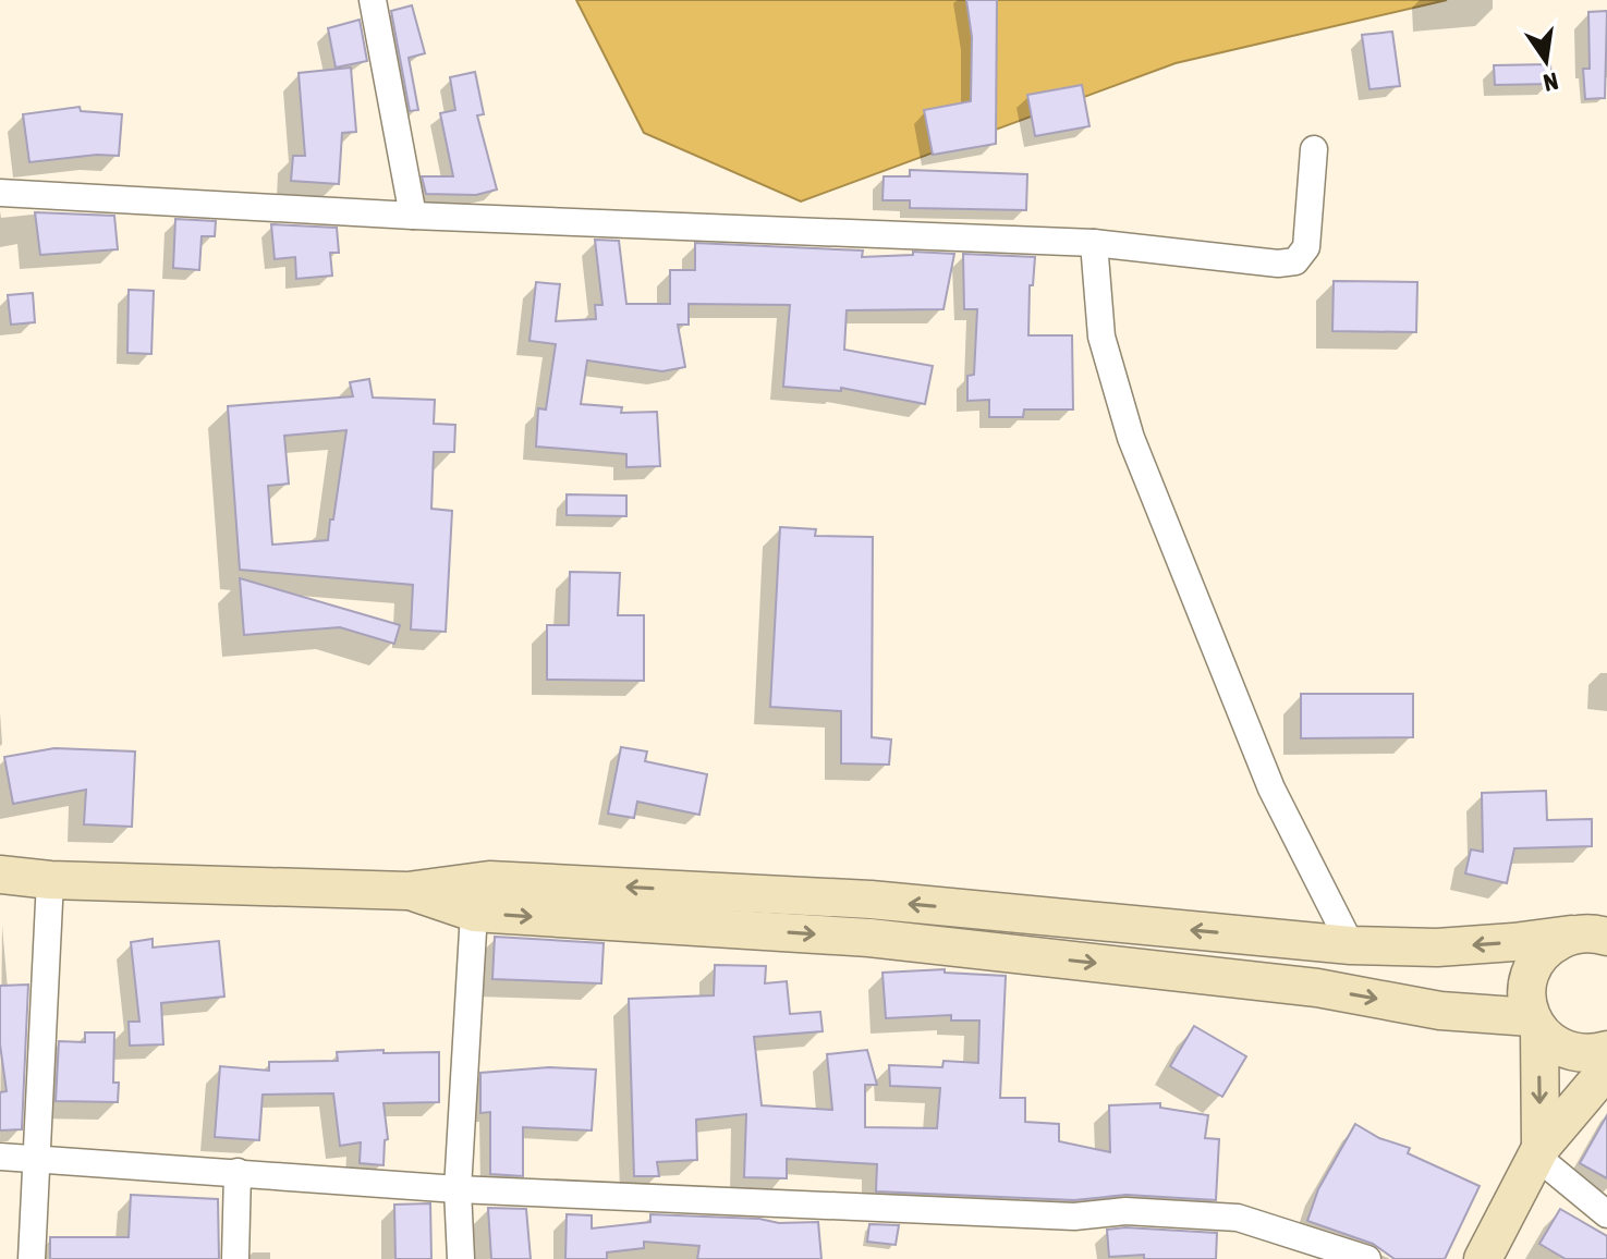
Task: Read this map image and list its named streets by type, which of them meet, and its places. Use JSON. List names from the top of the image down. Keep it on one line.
{"north":"bottom"}
